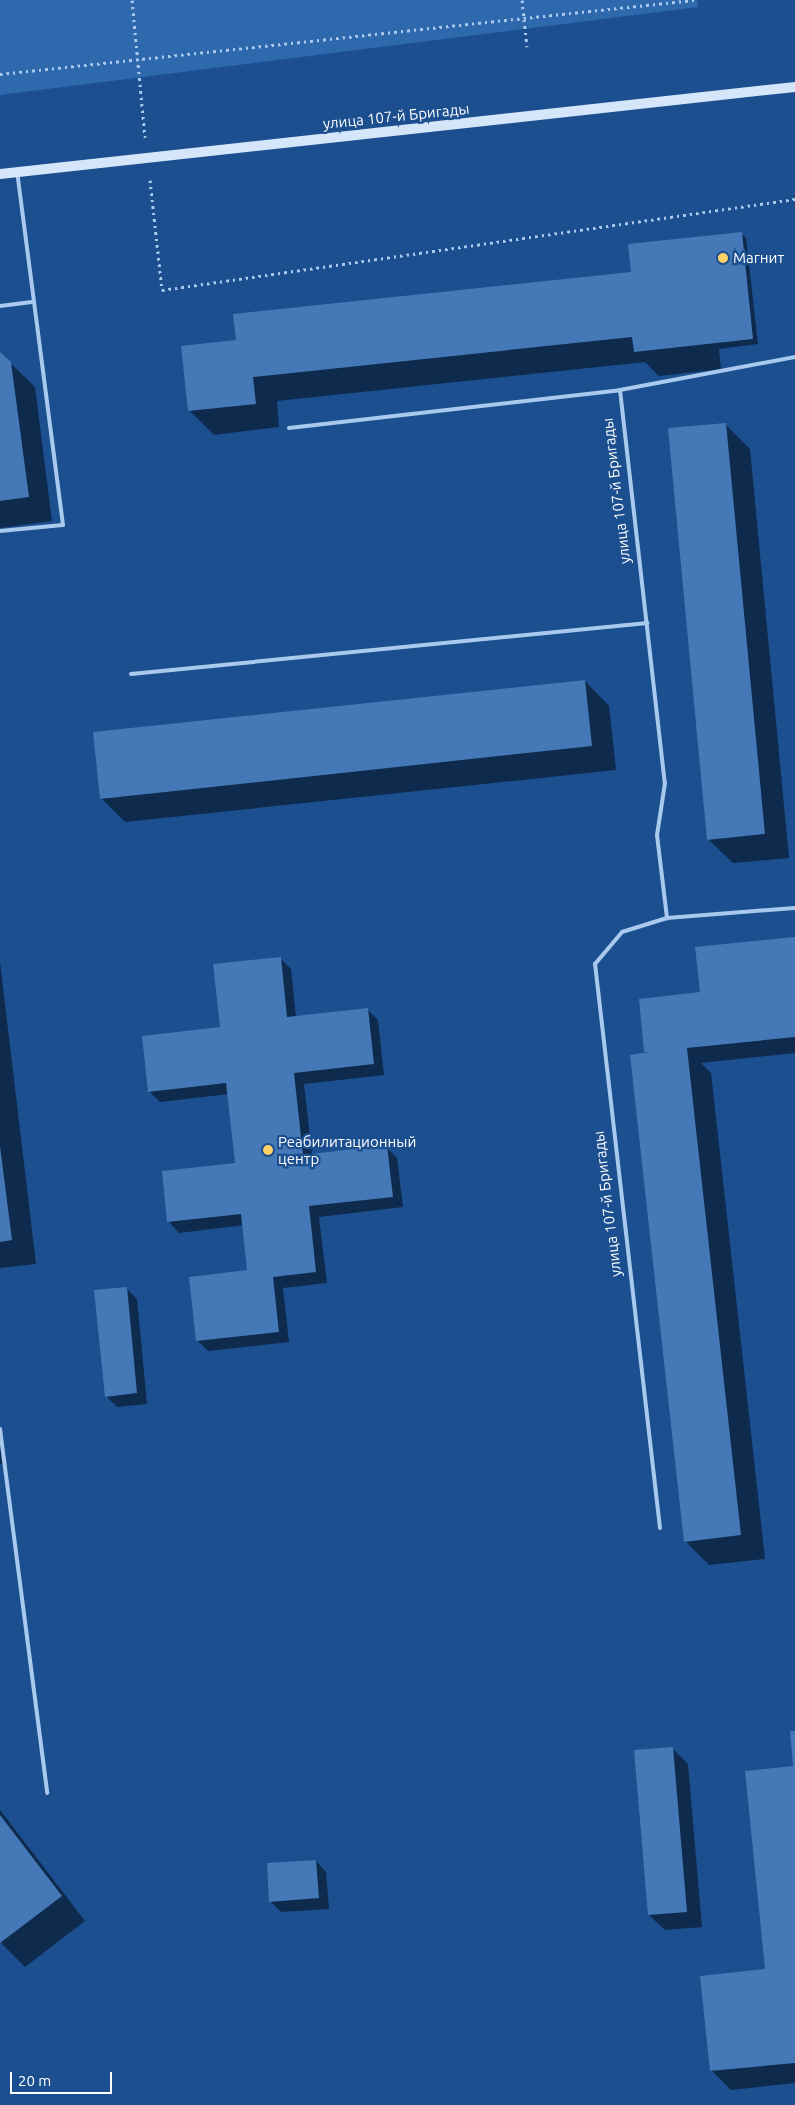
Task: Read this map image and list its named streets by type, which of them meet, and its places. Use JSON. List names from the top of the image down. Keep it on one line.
{"streets":{"main road":["улица 107-й Бригады"]},"places":["Магнит","Реабилитационный центр"],"scale_bar":"20 m"}
